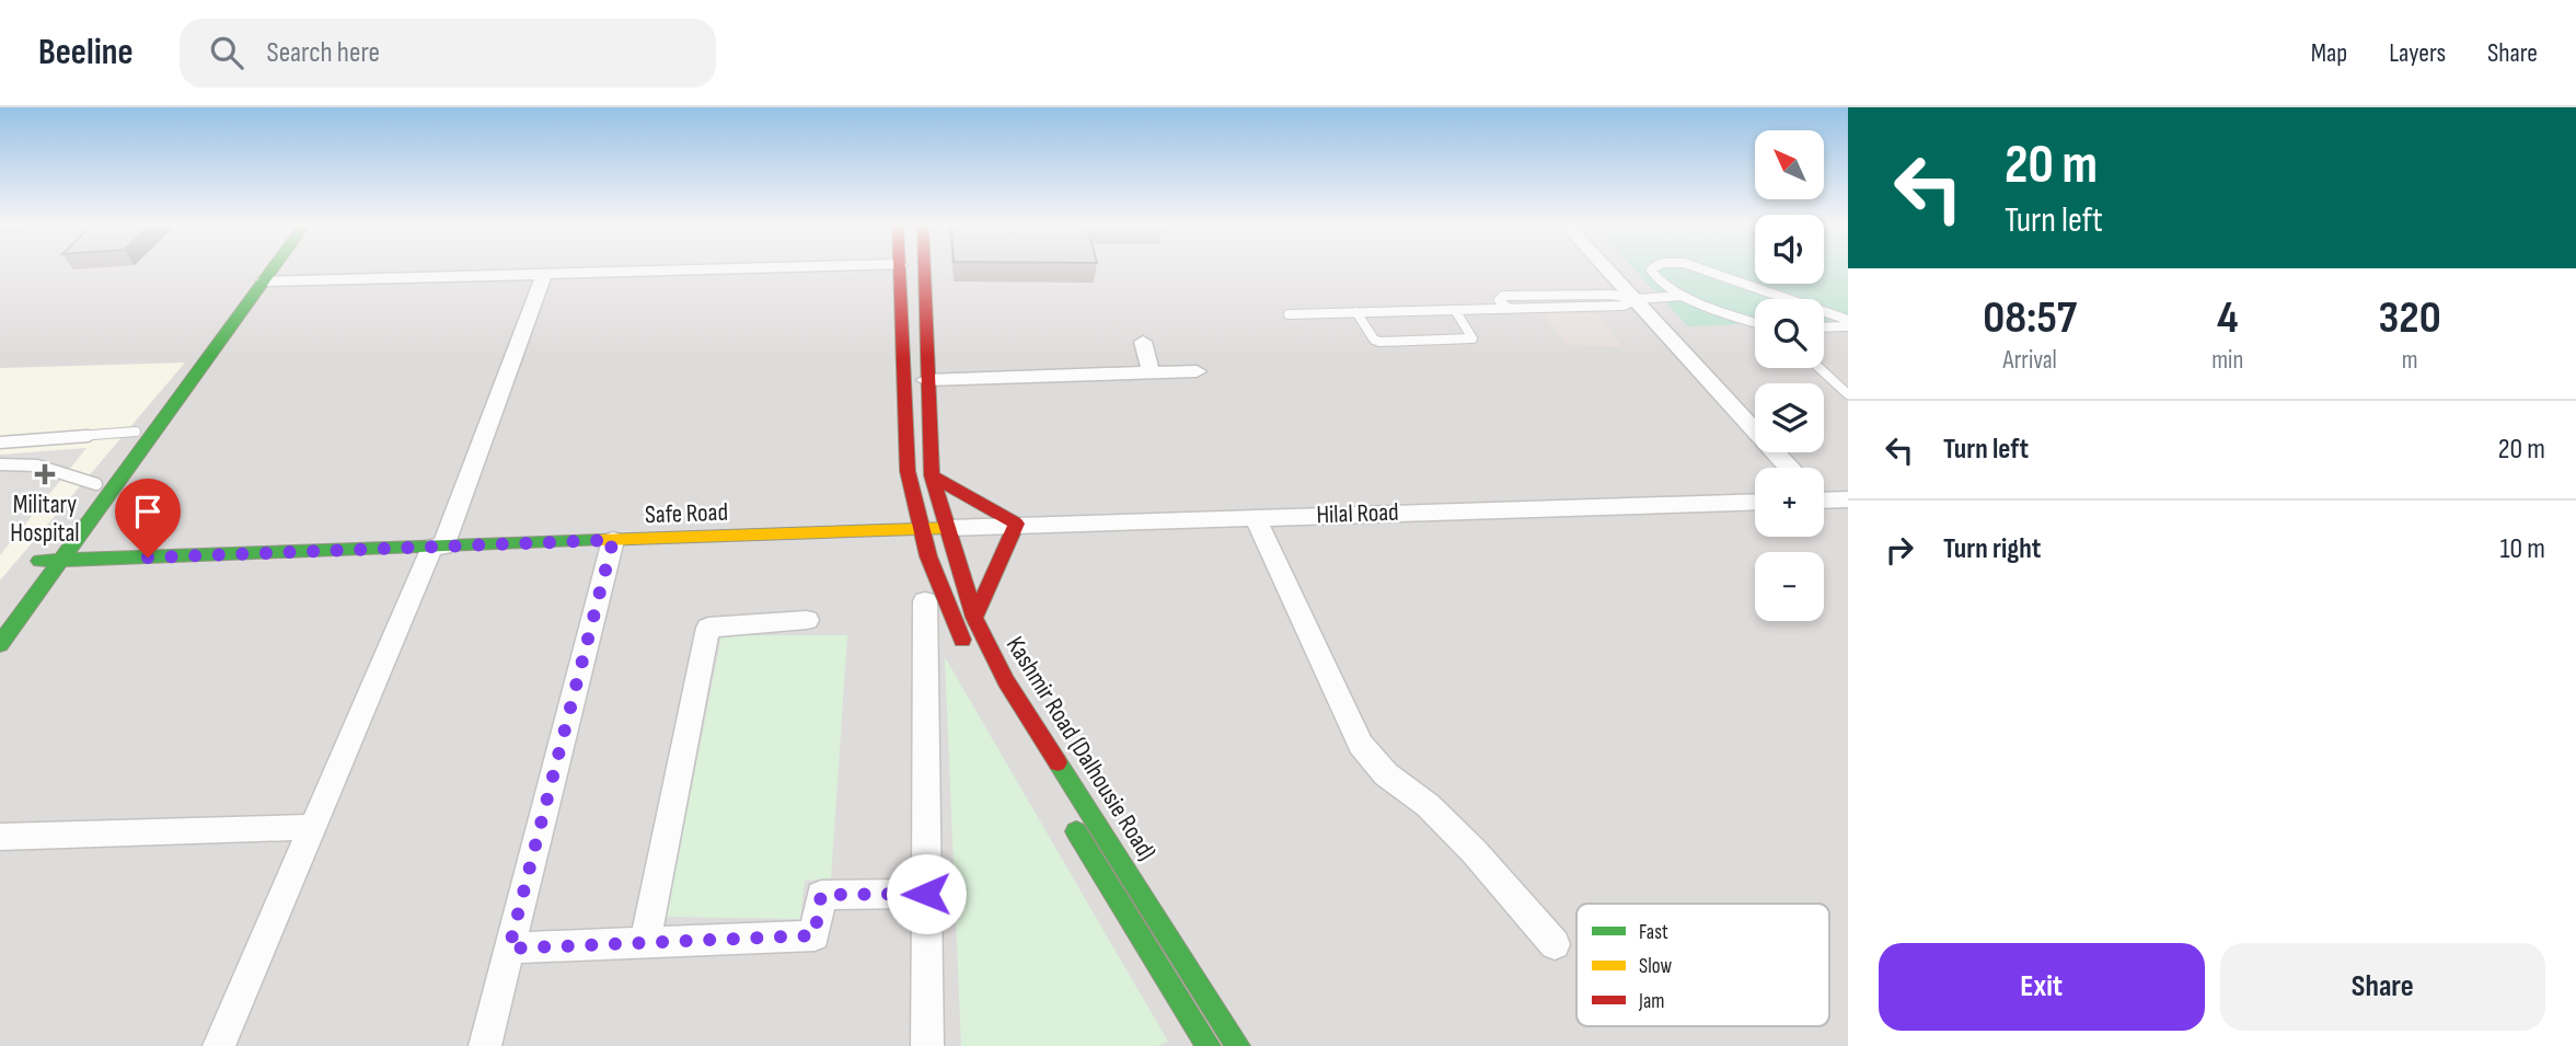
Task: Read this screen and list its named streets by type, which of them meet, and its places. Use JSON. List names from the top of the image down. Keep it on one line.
{"streets":{"street":["Safe Road","Hilal Road","Kashmir Road (Dalhousie Road)"]},"crossings":[["Safe Road","Hilal Road"],["Safe Road","Kashmir Road (Dalhousie Road)"],["Hilal Road","Kashmir Road (Dalhousie Road)"]],"places":{"health":["Military Hospital"]},"legend":["Fast","Slow","Jam"],"north":"top left","page":{"header":"Beeline","search":"Search here","nav":["Map","Layers","Share"],"turn":["20 m","Turn left"],"map_buttons":["+","−"],"eta":["08:57","Arrival","4","min","320","m"],"list":[{"name":"Turn left","value":"20 m"},{"name":"Turn right","value":"10 m"}],"buttons":["Exit","Share"]}}
